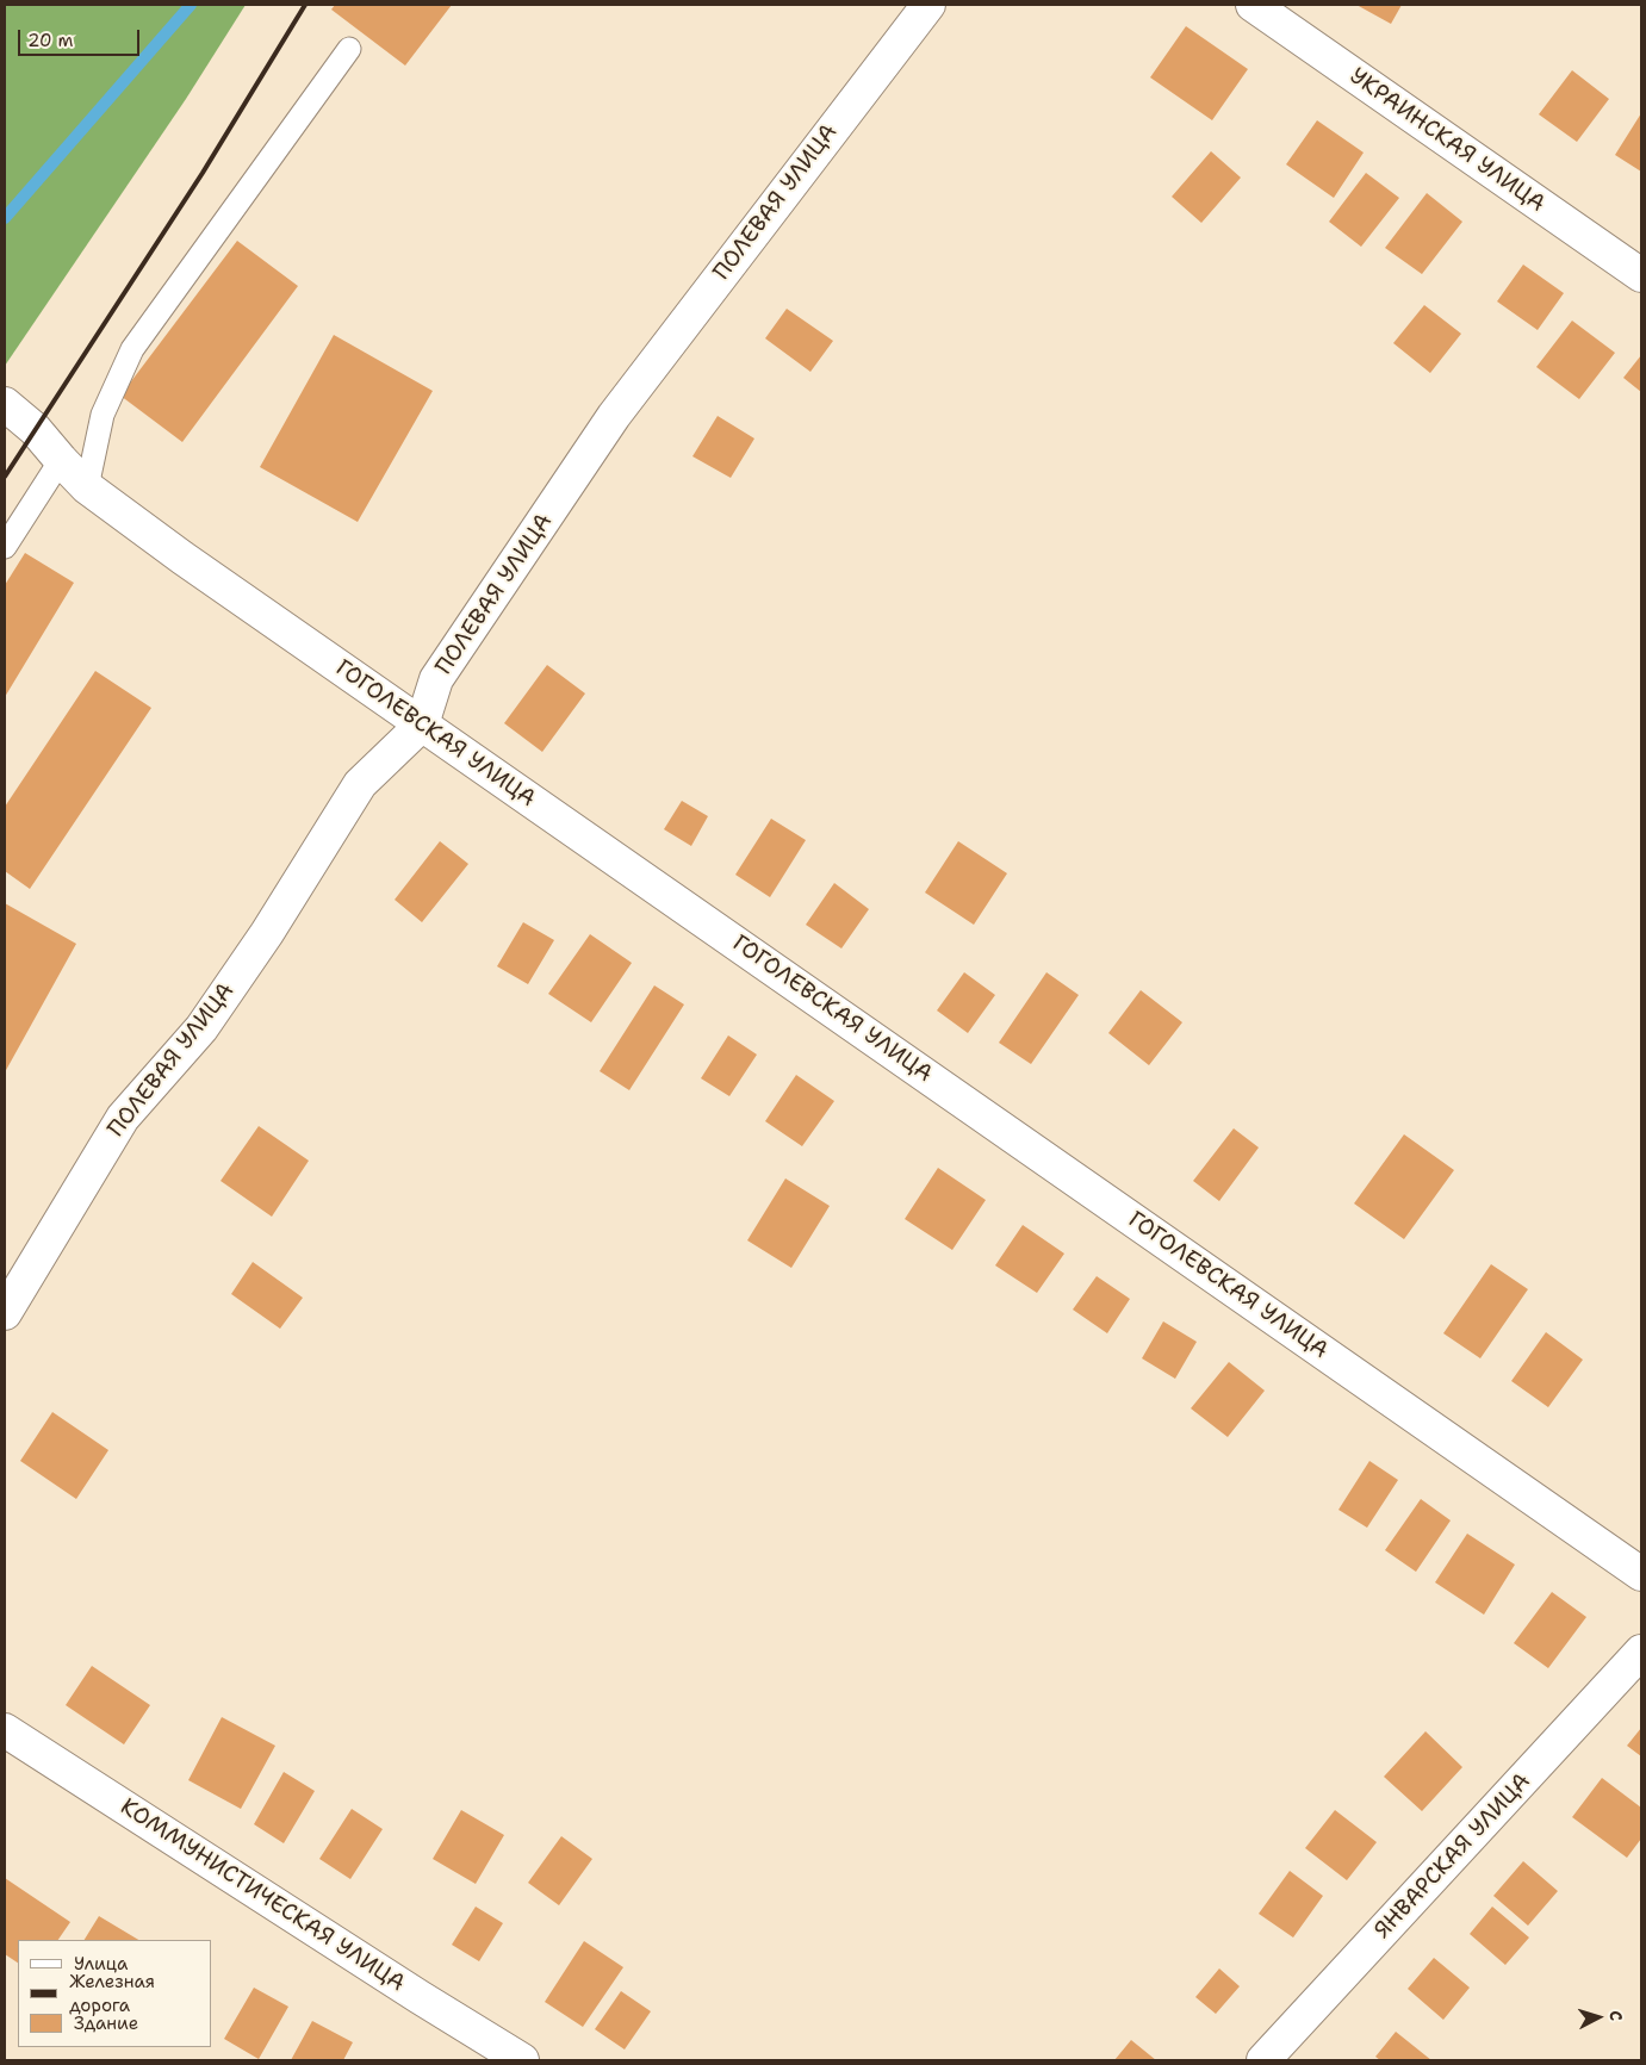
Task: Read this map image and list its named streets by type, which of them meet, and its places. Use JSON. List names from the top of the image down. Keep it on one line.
{"streets":{"street":["УКРАИНСКАЯ УЛИЦА","ПОЛЕВАЯ УЛИЦА","ГОГОЛЕВСКАЯ УЛИЦА","ЯНВАРСКАЯ УЛИЦА","КОММУНИСТИЧЕСКАЯ УЛИЦА"]},"crossings":[["ПОЛЕВАЯ УЛИЦА","ГОГОЛЕВСКАЯ УЛИЦА"]],"legend":["Улица","Железная дорога","Здание"],"scale_bar":"20 m","north":"right"}
